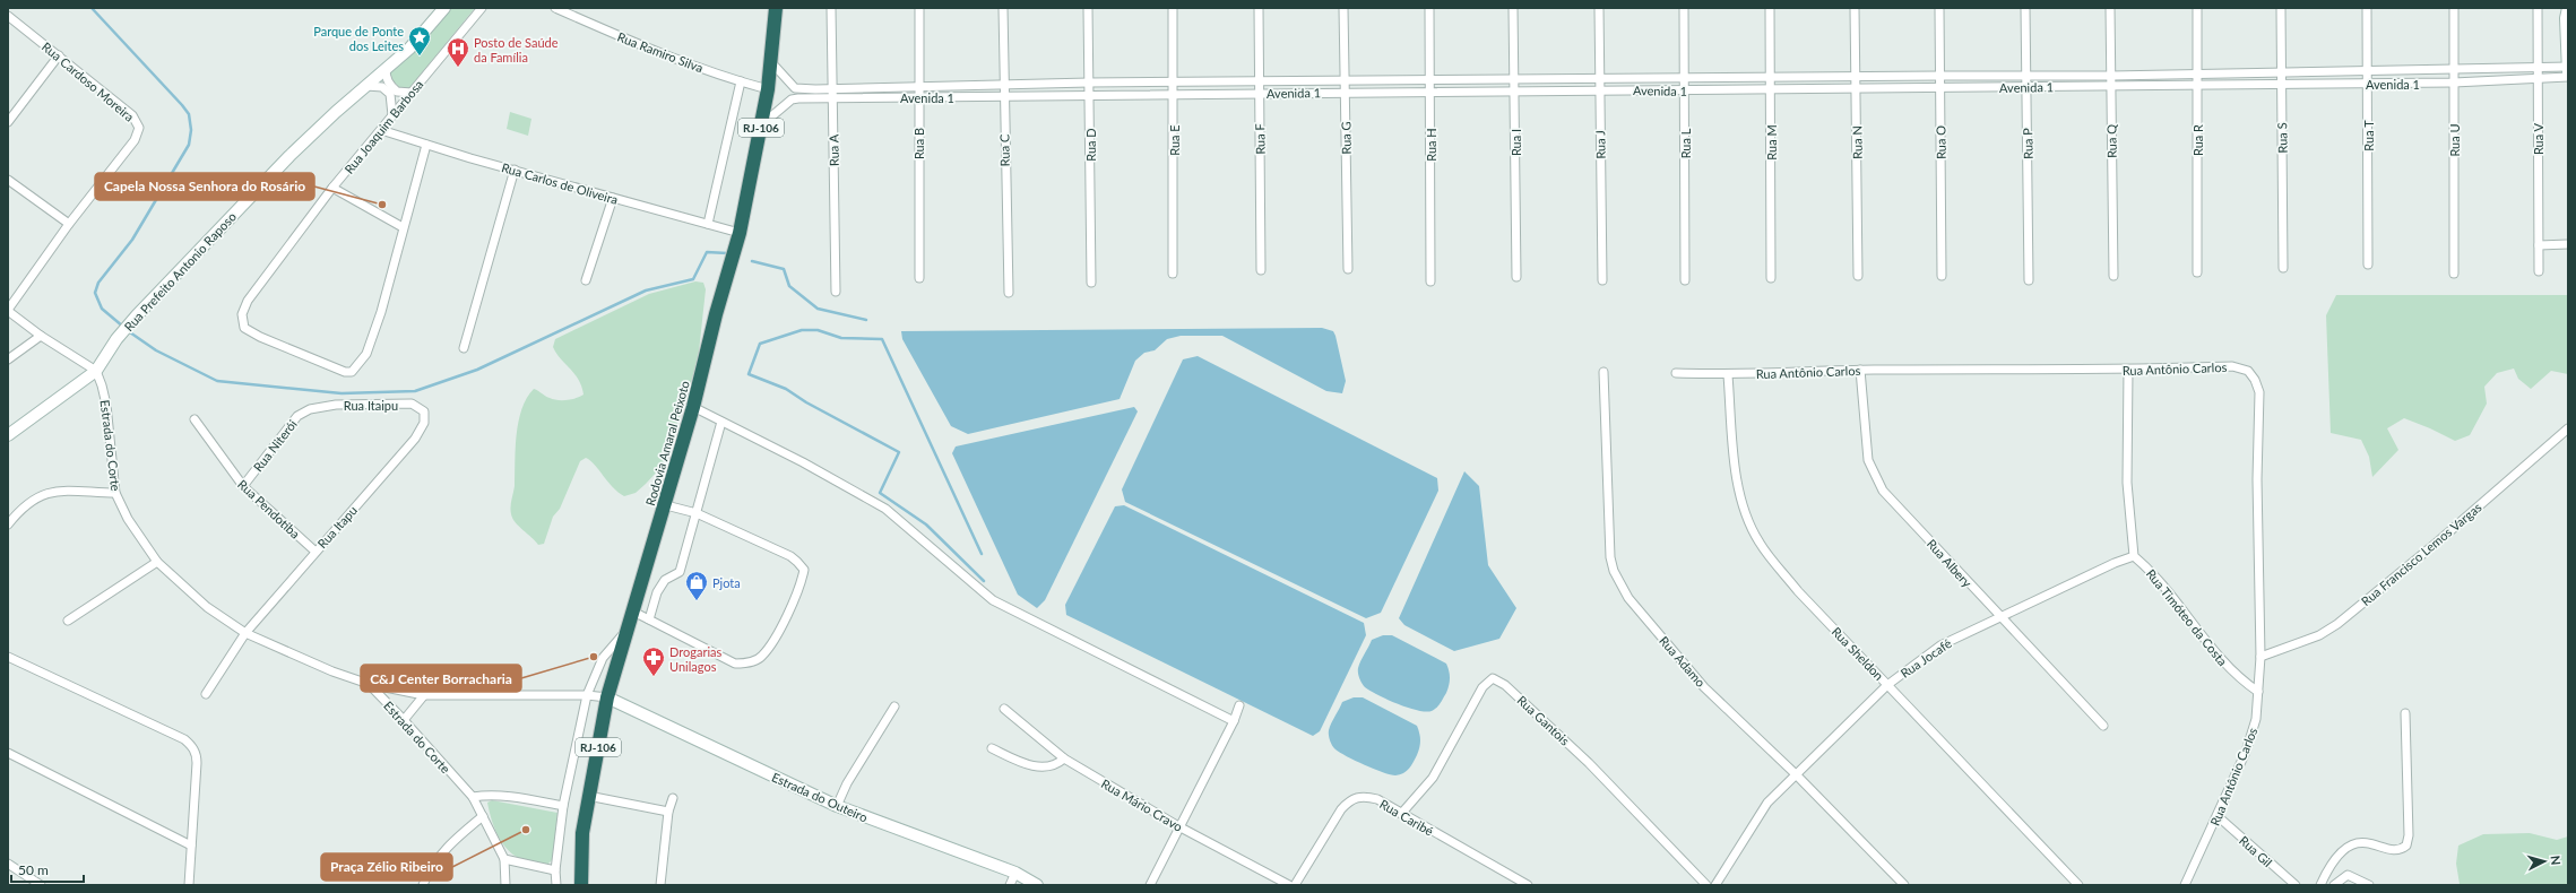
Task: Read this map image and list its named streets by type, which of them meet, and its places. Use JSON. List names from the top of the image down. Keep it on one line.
{"streets":{"highway":["RJ-106","Rodovia Amaral Peixoto"],"street":["Rua Ramiro Silva","Rua Cardoso Moreira","Avenida 1","Rua Joaquim Barbosa","Rua T","Rua G","Rua S","Rua F","Rua V","Rua E","Rua R","Rua U","Rua Q","Rua I","Rua M","Rua N","Rua O","Rua B","Rua L","Rua P","Rua D","Rua H","Rua J","Rua A","Rua C","Rua Carlos de Oliveira","Rua Prefeito Antonio Raposo","Rua Antônio Carlos","Rua Itaipu","Estrada do Corte","Rua Niterói","Rua Pendotiba","Rua Itapu","Rua Francisco Lemos Vargas","Rua Albery","Rua Timóteo da Costa","Rua Sheldon","Rua Jocafé","Rua Adamo","Rua Gantois","Estrada do Outeiro","Rua Mário Cravo","Rua Caribé","Rua Gil"]},"crossings":[["Rua Ramiro Silva","Rodovia Amaral Peixoto"],["Avenida 1","Rua T"],["Avenida 1","Rua G"],["Avenida 1","Rua S"],["Avenida 1","Rua F"],["Avenida 1","Rua V"],["Avenida 1","Rua E"],["Avenida 1","Rua R"],["Avenida 1","Rua U"],["Avenida 1","Rua Q"],["Avenida 1","Rua I"],["Avenida 1","Rua M"],["Avenida 1","Rua N"],["Avenida 1","Rua O"],["Avenida 1","Rua B"],["Avenida 1","Rua L"],["Avenida 1","Rua P"],["Avenida 1","Rua D"],["Avenida 1","Rua H"],["Avenida 1","Rua J"],["Avenida 1","Rua A"],["Avenida 1","Rua C"],["Avenida 1","Rodovia Amaral Peixoto"],["Rua Joaquim Barbosa","Rua Carlos de Oliveira"],["Rua Carlos de Oliveira","Rodovia Amaral Peixoto"],["Rua Prefeito Antonio Raposo","Estrada do Corte"],["Rua Antônio Carlos","Rua Francisco Lemos Vargas"],["Rua Antônio Carlos","Rua Albery"],["Rua Antônio Carlos","Rua Timóteo da Costa"],["Rua Antônio Carlos","Rua Sheldon"],["Rua Antônio Carlos","Rua Gil"],["Rua Itaipu","Rua Niterói"],["Rua Itaipu","Rua Itapu"],["Rodovia Amaral Peixoto","Estrada do Outeiro"],["Estrada do Corte","Rua Itapu"],["Rua Niterói","Rua Pendotiba"],["Rua Pendotiba","Rua Itapu"],["Rua Albery","Rua Jocafé"],["Rua Timóteo da Costa","Rua Jocafé"],["Rua Sheldon","Rua Jocafé"],["Rua Jocafé","Rua Adamo"],["Rua Gantois","Rua Caribé"]],"places":{"place":["Parque de Ponte dos Leites"],"hospital":["Posto de Saúde da Família"],"other":["Capela Nossa Senhora do Rosário","C&J Center Borracharia","Praça Zélio Ribeiro"],"shop":["Pjota"],"pharmacy":["Drogarias Unilagos"]},"scale_bar":"50 m","north":"right"}
